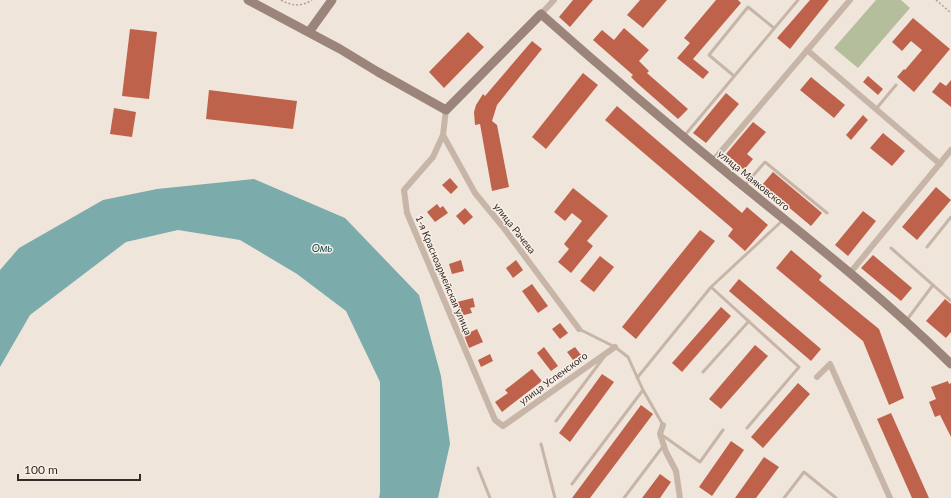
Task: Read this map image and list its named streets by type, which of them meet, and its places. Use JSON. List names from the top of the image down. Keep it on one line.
{"streets":{"street":["улица Маяковского","улица Рачева","1-я Красноармейская улица","улица Успенского"]},"crossings":[["улица Рачева","1-я Красноармейская улица"],["1-я Красноармейская улица","улица Успенского"]],"water":["Омь"],"scale_bar":"100 m"}
